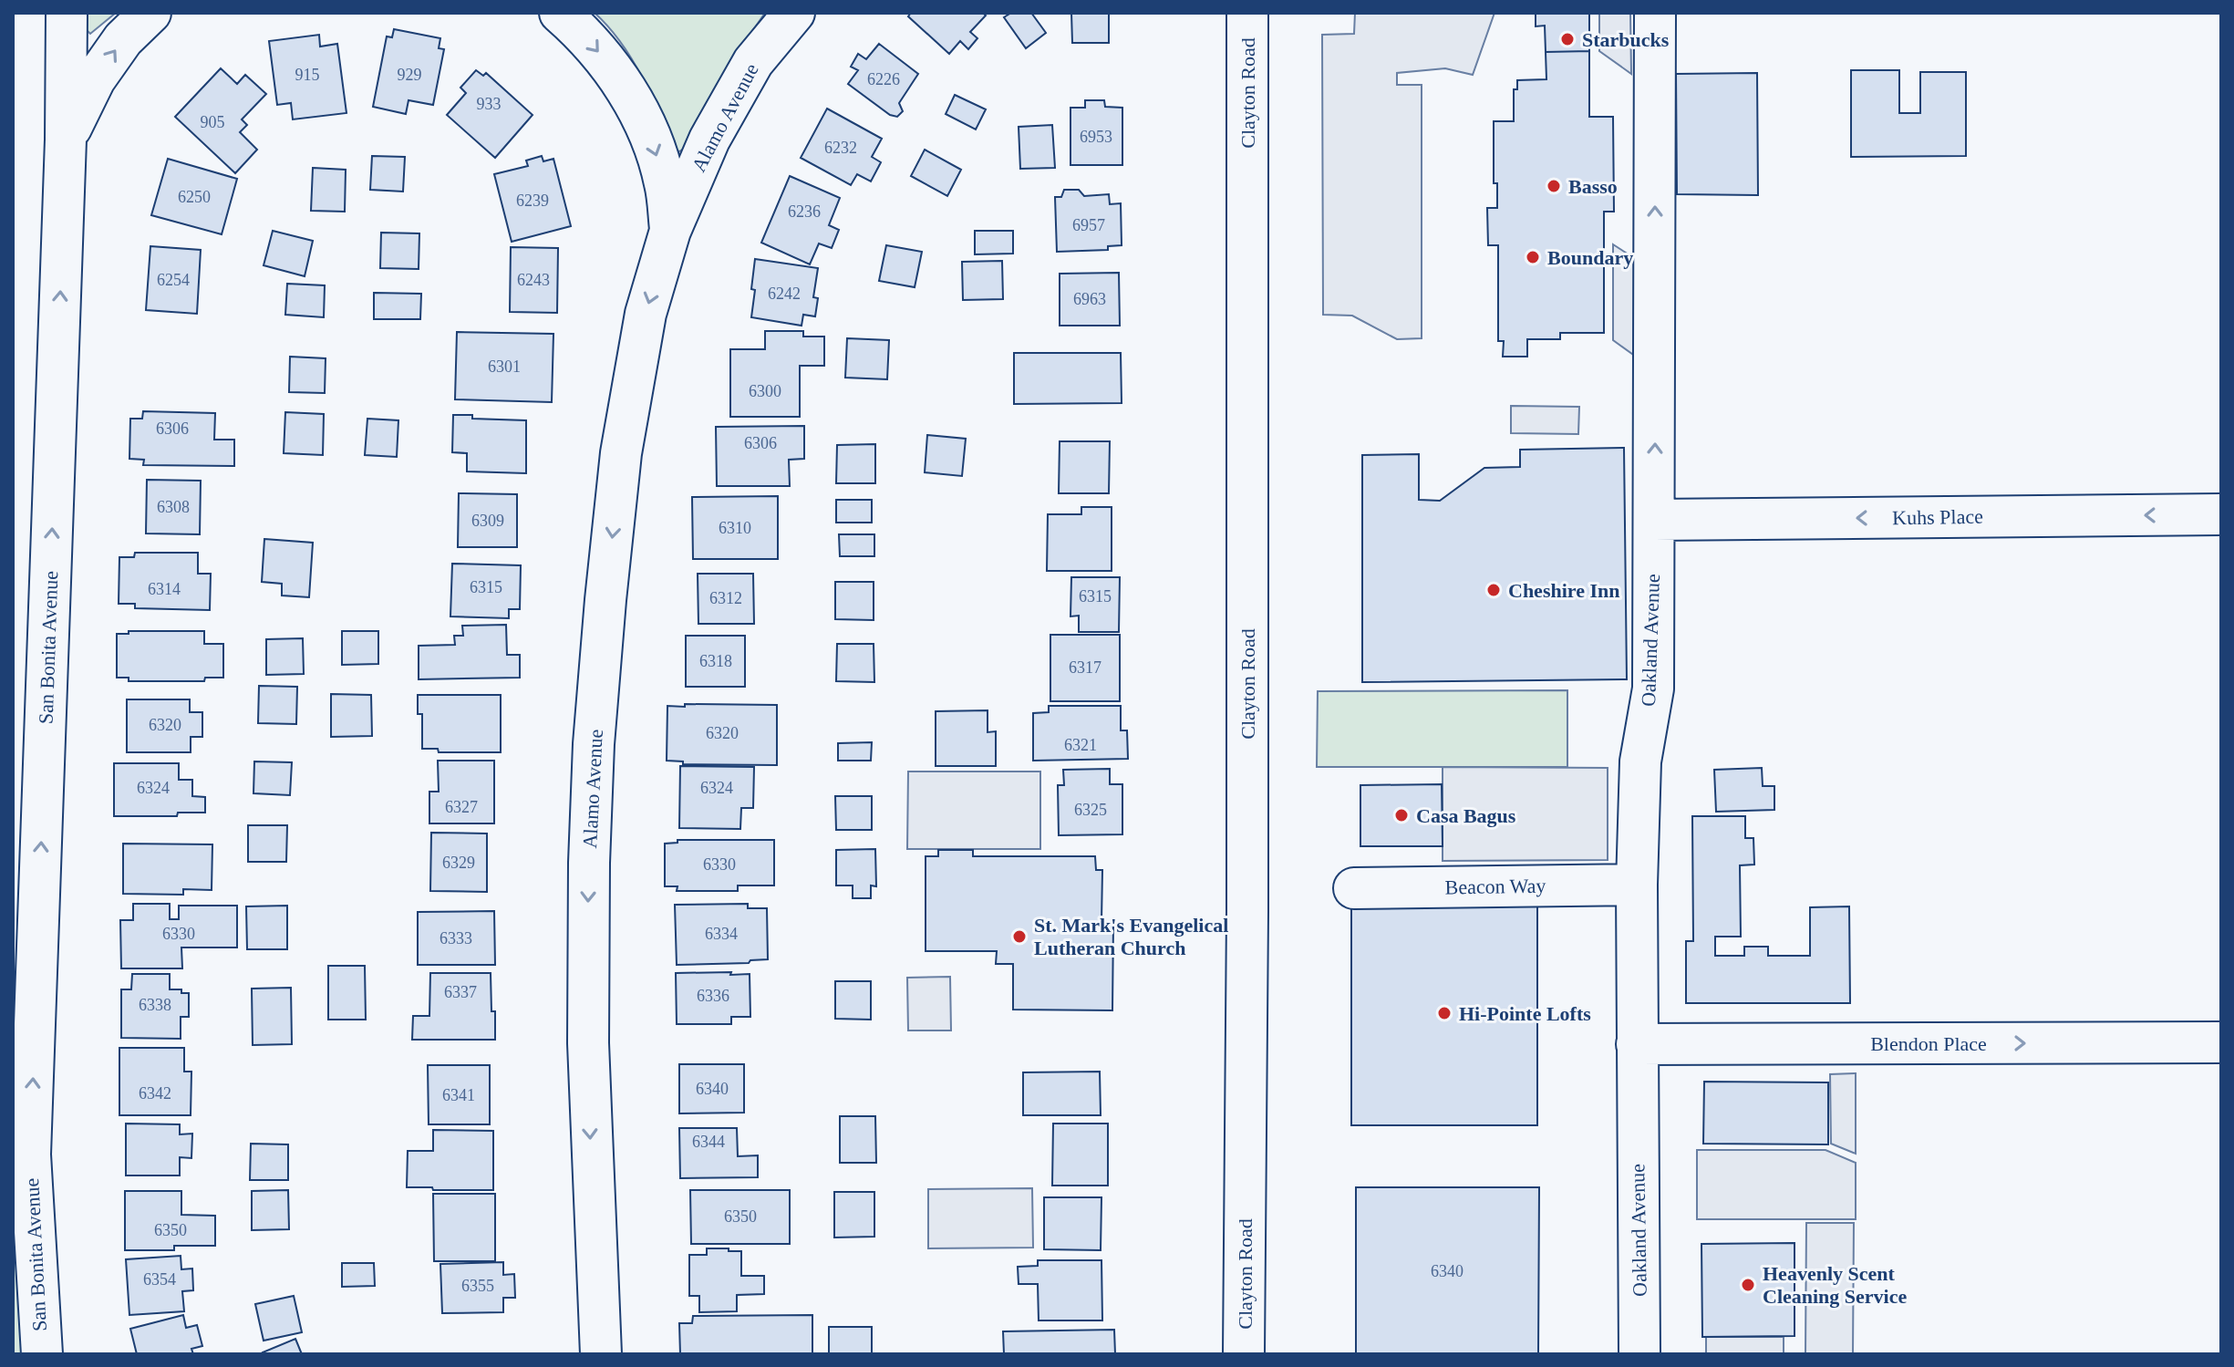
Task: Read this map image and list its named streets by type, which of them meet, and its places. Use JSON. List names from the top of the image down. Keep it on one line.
{"streets":{"street":["Clayton Road","Alamo Avenue","Kuhs Place","Oakland Avenue","San Bonita Avenue","Beacon Way","Blendon Place"]},"crossings":[["Kuhs Place","Oakland Avenue"],["Oakland Avenue","Beacon Way"],["Oakland Avenue","Blendon Place"]],"one_way":["Alamo Avenue","Kuhs Place","Oakland Avenue","San Bonita Avenue","Blendon Place"],"places":["Starbucks","Basso","Boundary","Cheshire Inn","Casa Bagus","St. Mark's Evangelical Lutheran Church","Hi-Pointe Lofts","Heavenly Scent Cleaning Service"],"house_numbers":["915","929","6226","933","905","6953","6232","6250","6239","6236","6957","6254","6243","6242","6963","6301","6300","6306","6306","6308","6309","6310","6315","6314","6315","6312","6318","6317","6320","6320","6321","6324","6324","6327","6325","6329","6330","6330","6334","6333","6337","6336","6338","6340","6342","6341","6344","6350","6350","6340","6354","6355"]}
